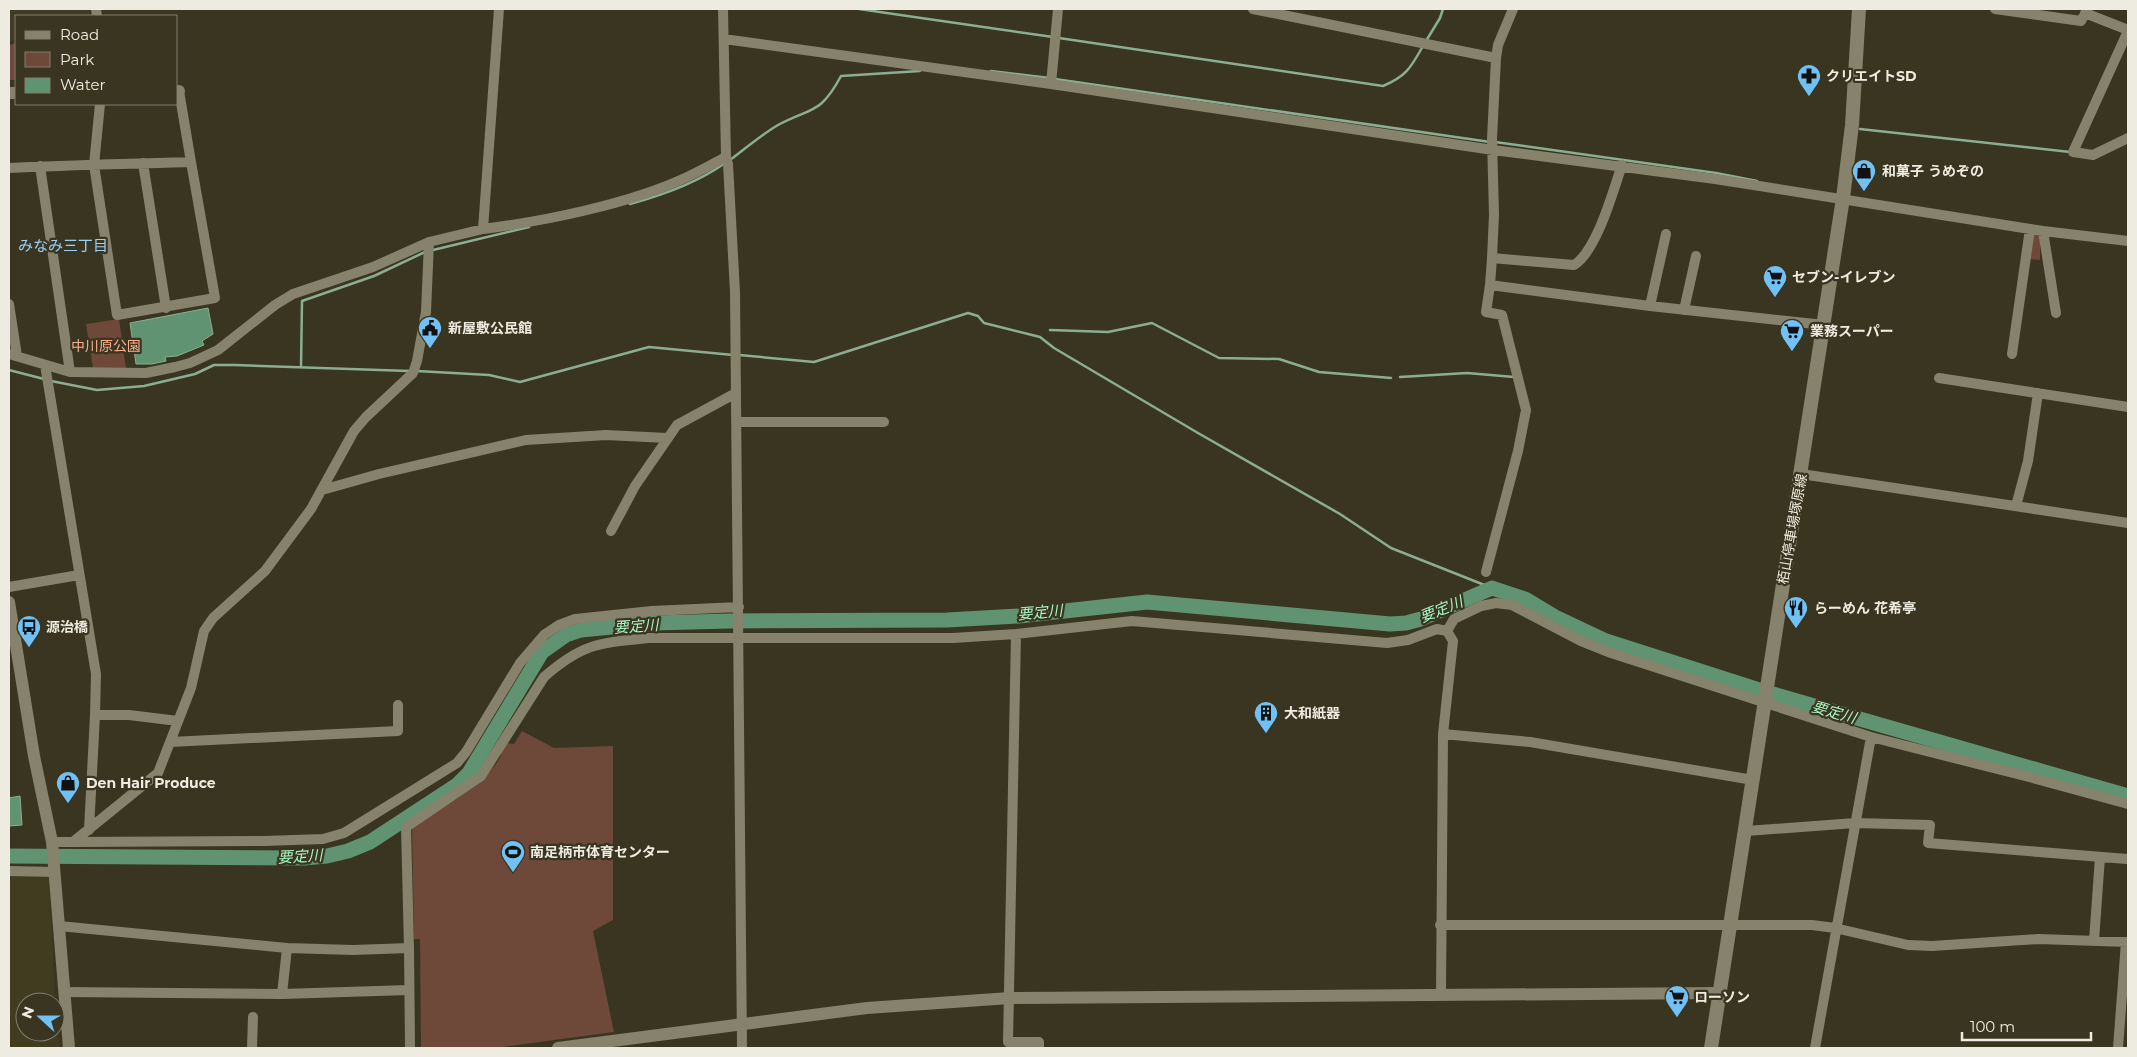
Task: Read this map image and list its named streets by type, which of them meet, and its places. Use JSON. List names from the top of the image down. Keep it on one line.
{"streets":{"main road":["栢山停車場塚原線"]},"districts":["みなみ三丁目"],"water":["要定川"],"parks":["中川原公園"],"places":{"pharmacy":["クリエイトSD"],"shop":["和菓子 うめぞの","Den Hair Produce"],"supermarket":["セブン-イレブン","業務スーパー","ローソン"],"public building":["新屋敷公民館"],"restaurant":["らーめん 花希亭"],"bus stop":["源治橋"],"building":["大和紙器"],"sports":["南足柄市体育センター"]},"legend":["Road","Park","Water"],"scale_bar":"100 m","north":"left"}
